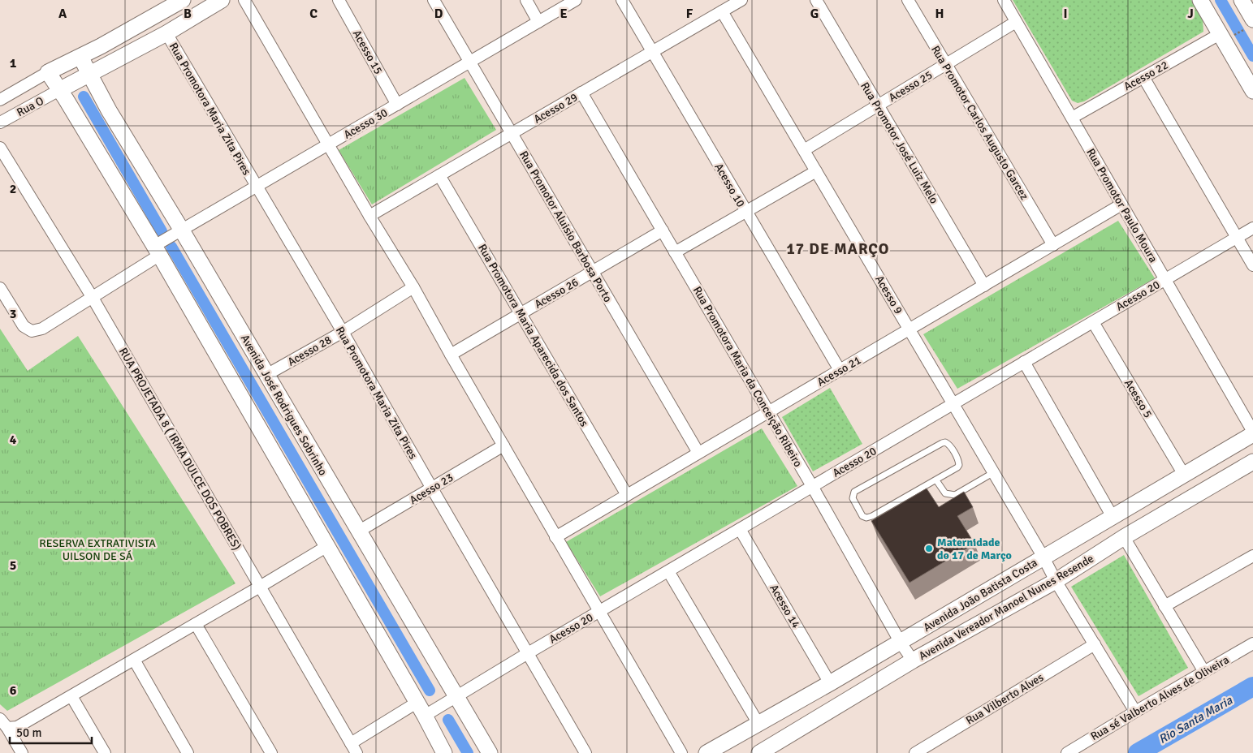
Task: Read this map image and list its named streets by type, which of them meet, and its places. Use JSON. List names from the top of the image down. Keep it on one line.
{"streets":{"street":["Acesso 15","Acesso 22","Acesso 25","Rua O","Acesso 29","Rua Promotora Maria Zita Pires","Rua Promotor Carlos Augusto Garcez","Acesso 30","Rua Promotor José Luiz Melo","Acesso 10","Rua Promotor Paulo Moura","Rua Promotor Aluisio Barbosa Porto","Acesso 26","Acesso 9","Acesso 20","Rua Promotora Maria Aparecida dos Santos","Acesso 28","Acesso 21","Rua Promotora Maria da Conceição Ribeiro","Acesso 5","Avenida José Rodrigues Sobrinho","RUA PROJETADA 8 ( IRMA DULCE DOS POBRES)","Acesso 23","Avenida João Batista Costa","Acesso 14","Avenida Vereador Manoel Nunes Resende","Rua sé Valberto Alves de Oliveira","Rua Vilberto Alves"]},"crossings":[["Acesso 15","Acesso 30"],["Acesso 22","Rua Promotor Paulo Moura"],["Acesso 25","Rua Promotor Carlos Augusto Garcez"],["Acesso 25","Rua Promotor José Luiz Melo"],["Acesso 25","Rua Promotor Paulo Moura"],["Acesso 25","Acesso 9"],["Acesso 29","Acesso 10"],["Acesso 29","Rua Promotor Aluisio Barbosa Porto"],["Acesso 29","Acesso 9"],["Acesso 29","Rua Promotora Maria Aparecida dos Santos"],["Acesso 29","Rua Promotora Maria da Conceição Ribeiro"],["Rua Promotora Maria Zita Pires","Acesso 30"],["Rua Promotora Maria Zita Pires","Acesso 20"],["Rua Promotora Maria Zita Pires","Acesso 28"],["Rua Promotora Maria Zita Pires","Acesso 23"],["Rua Promotor Carlos Augusto Garcez","Acesso 21"],["Acesso 30","Rua Promotor Aluisio Barbosa Porto"],["Acesso 30","Avenida José Rodrigues Sobrinho"],["Acesso 30","RUA PROJETADA 8 ( IRMA DULCE DOS POBRES)"],["Rua Promotor José Luiz Melo","Acesso 21"],["Acesso 10","Acesso 21"],["Rua Promotor Paulo Moura","Acesso 20"],["Rua Promotor Paulo Moura","Acesso 21"],["Rua Promotor Paulo Moura","Avenida João Batista Costa"],["Rua Promotor Aluisio Barbosa Porto","Acesso 26"],["Rua Promotor Aluisio Barbosa Porto","Acesso 21"],["Acesso 26","Rua Promotora Maria Aparecida dos Santos"],["Acesso 26","Rua Promotora Maria da Conceição Ribeiro"],["Acesso 9","Acesso 20"],["Acesso 9","Acesso 21"],["Acesso 9","Avenida João Batista Costa"],["Acesso 9","Avenida Vereador Manoel Nunes Resende"],["Acesso 9","Rua sé Valberto Alves de Oliveira"],["Acesso 9","Rua Vilberto Alves"],["Acesso 20","Rua Promotora Maria da Conceição Ribeiro"],["Acesso 20","Acesso 5"],["Acesso 20","Avenida José Rodrigues Sobrinho"],["Acesso 20","RUA PROJETADA 8 ( IRMA DULCE DOS POBRES)"],["Acesso 20","Acesso 14"],["Rua Promotora Maria Aparecida dos Santos","Acesso 21"],["Acesso 28","Avenida José Rodrigues Sobrinho"],["Acesso 21","Rua Promotora Maria da Conceição Ribeiro"],["Rua Promotora Maria da Conceição Ribeiro","Avenida João Batista Costa"],["Rua Promotora Maria da Conceição Ribeiro","Avenida Vereador Manoel Nunes Resende"],["Acesso 5","Avenida João Batista Costa"],["Avenida José Rodrigues Sobrinho","Acesso 23"],["Avenida João Batista Costa","Acesso 14"]],"districts":["17 DE MARÇO"],"water":["Rio Santa Maria"],"parks":["RESERVA EXTRATIVISTA UILSON DE SÁ"],"places":["Maternidade do 17 de Março"],"scale_bar":"50 m","grid":{"columns":["A","B","C","D","E","F","G","H","I","J"],"rows":["1","2","3","4","5","6"]}}
